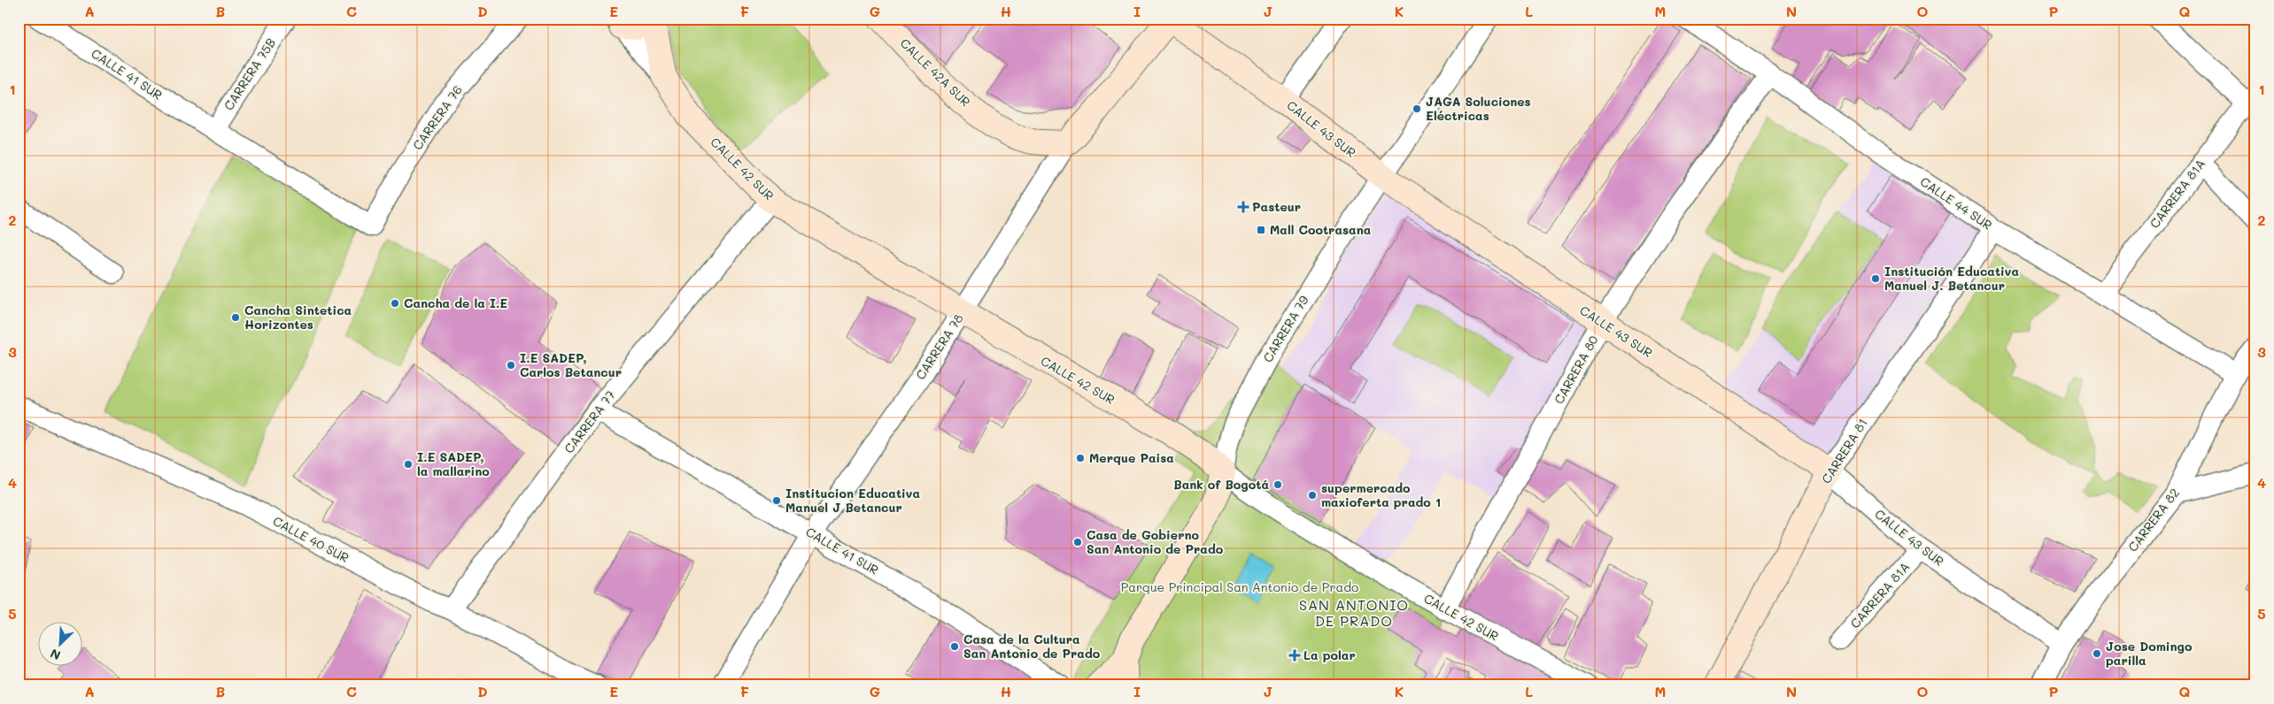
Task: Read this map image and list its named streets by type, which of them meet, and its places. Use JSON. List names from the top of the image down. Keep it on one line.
{"streets":{"main road":["CALLE 42A SUR","CALLE 43 SUR","CALLE 42 SUR","CARRERA 79","CARRERA 78","CARRERA 81"],"street":["CALLE 41 SUR","CARRERA 75B","CARRERA 76","CARRERA 81A","CALLE 44 SUR","CARRERA 80","CARRERA 77","CARRERA 82","CALLE 40 SUR"]},"crossings":[["CALLE 42A SUR","CARRERA 78"],["CALLE 41 SUR","CARRERA 75B"],["CALLE 41 SUR","CARRERA 76"],["CALLE 41 SUR","CARRERA 78"],["CALLE 41 SUR","CARRERA 77"],["CALLE 43 SUR","CARRERA 81A"],["CALLE 43 SUR","CARRERA 79"],["CALLE 43 SUR","CARRERA 78"],["CALLE 43 SUR","CARRERA 80"],["CALLE 43 SUR","CARRERA 81"],["CALLE 43 SUR","CARRERA 82"],["CALLE 42 SUR","CARRERA 79"],["CALLE 42 SUR","CARRERA 78"],["CALLE 42 SUR","CARRERA 80"],["CALLE 42 SUR","CARRERA 77"],["CARRERA 81A","CALLE 44 SUR"],["CALLE 44 SUR","CARRERA 80"],["CALLE 44 SUR","CARRERA 81"],["CALLE 44 SUR","CARRERA 82"],["CARRERA 77","CALLE 40 SUR"]],"districts":["SAN ANTONIO DE PRADO"],"parks":["Parque Principal San Antonio de Prado"],"places":{"other":["JAGA Soluciones Eléctricas","Institución Educativa Manuel J. Betancur","Cancha de la I.E","Cancha Sintetica Horizontes","I.E SADEP, Carlos Betancur","Merque Paisa","I.E SADEP, la mallarino","Bank of Bogotá","supermercado maxioferta prado 1","Institucion Educativa Manuel J Betancur","Casa de Gobierno San Antonio de Prado","Casa de la Cultura San Antonio de Prado","Jose Domingo parilla"],"health":["Pasteur","La polar"],"transit":["Mall Cootrasana"]},"north":"bottom left","grid":{"columns":["A","B","C","D","E","F","G","H","I","J","K","L","M","N","O","P","Q"],"rows":["1","2","3","4","5"]}}
